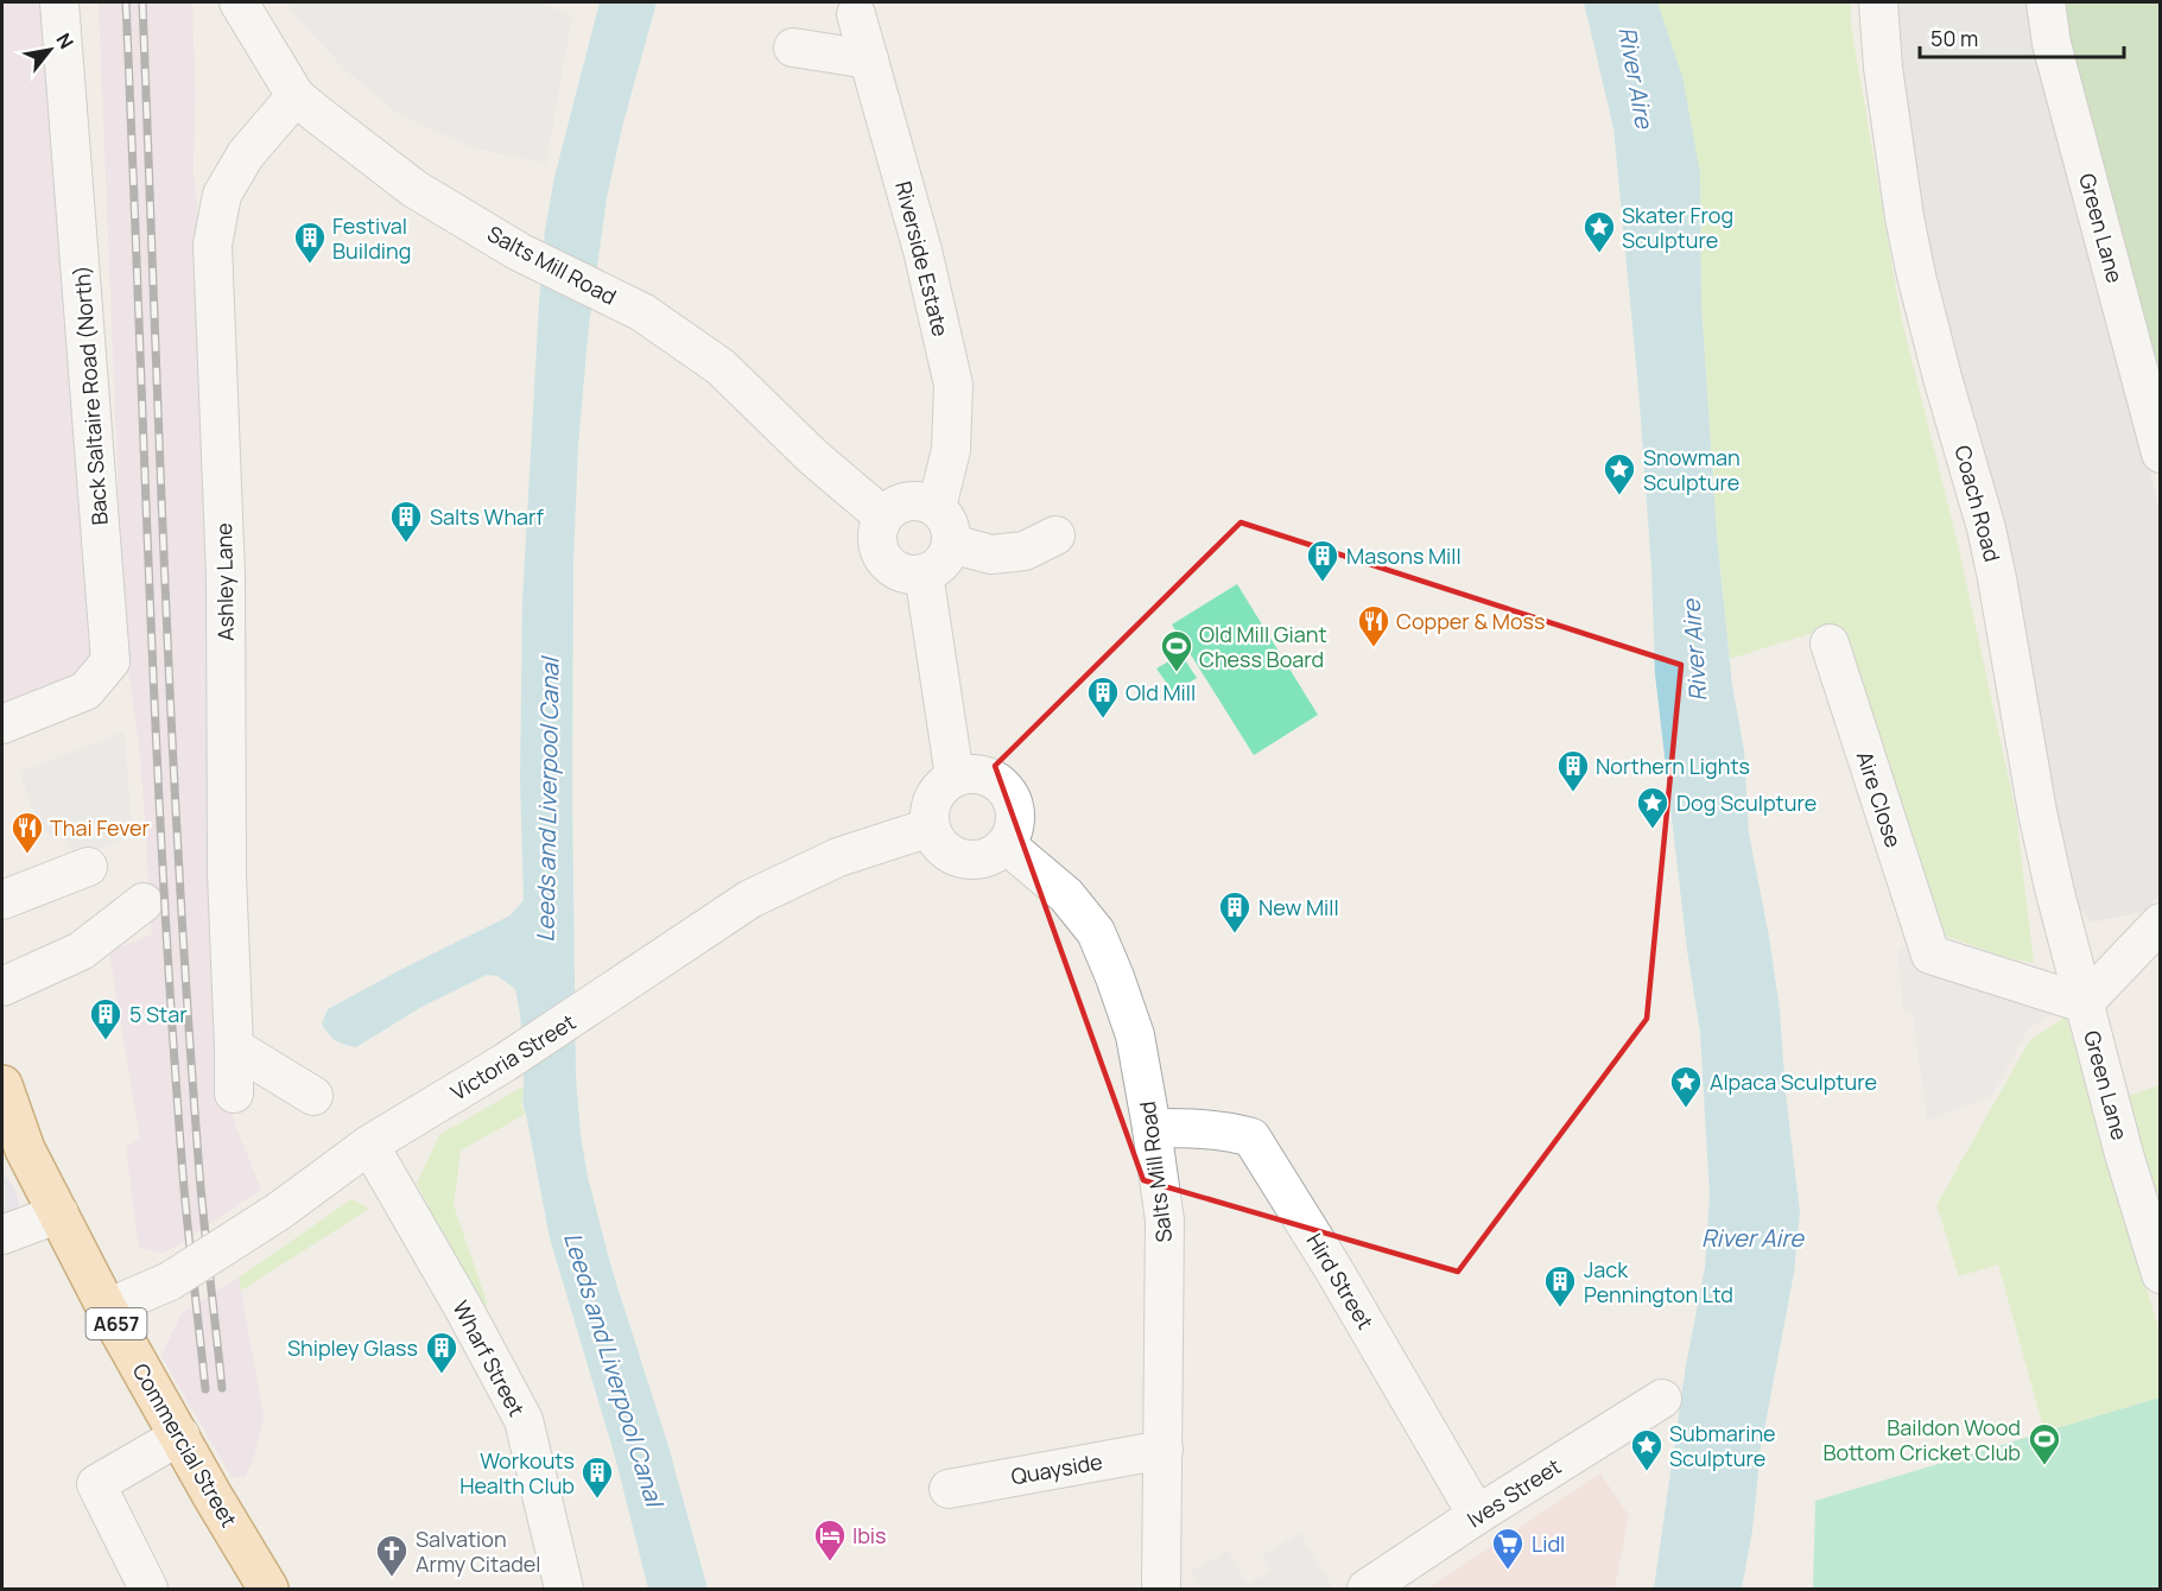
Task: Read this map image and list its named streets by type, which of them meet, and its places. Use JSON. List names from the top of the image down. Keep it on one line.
{"streets":{"main road":["A657","Commercial Street"],"street":["Green Lane","Riverside Estate","Salts Mill Road","Back Saltaire Road (North)","Coach Road","Ashley Lane","Aire Close","Victoria Street","Hird Street","Wharf Street","Quayside","Ives Street"]},"crossings":[["Green Lane","Coach Road"],["Green Lane","Aire Close"],["Riverside Estate","Salts Mill Road"],["Salts Mill Road","Ashley Lane"],["Salts Mill Road","Victoria Street"],["Salts Mill Road","Hird Street"],["Salts Mill Road","Quayside"],["Coach Road","Aire Close"],["Victoria Street","Wharf Street"],["Victoria Street","Commercial Street"],["Hird Street","Ives Street"],["A657","Commercial Street"]],"water":["River Aire","Leeds and Liverpool Canal"],"places":{"place":["Skater Frog Sculpture","Snowman Sculpture","Dog Sculpture","Alpaca Sculpture","Submarine Sculpture"],"building":["Festival Building","Salts Wharf","Masons Mill","Old Mill","Northern Lights","New Mill","5 Star","Jack Pennington Ltd","Shipley Glass","Workouts Health Club"],"restaurant":["Copper & Moss","Thai Fever"],"sports":["Old Mill Giant Chess Board","Baildon Wood Bottom Cricket Club"],"hotel":["Ibis"],"supermarket":["Lidl"],"church":["Salvation Army Citadel"]},"scale_bar":"50 m","north":"top right"}
